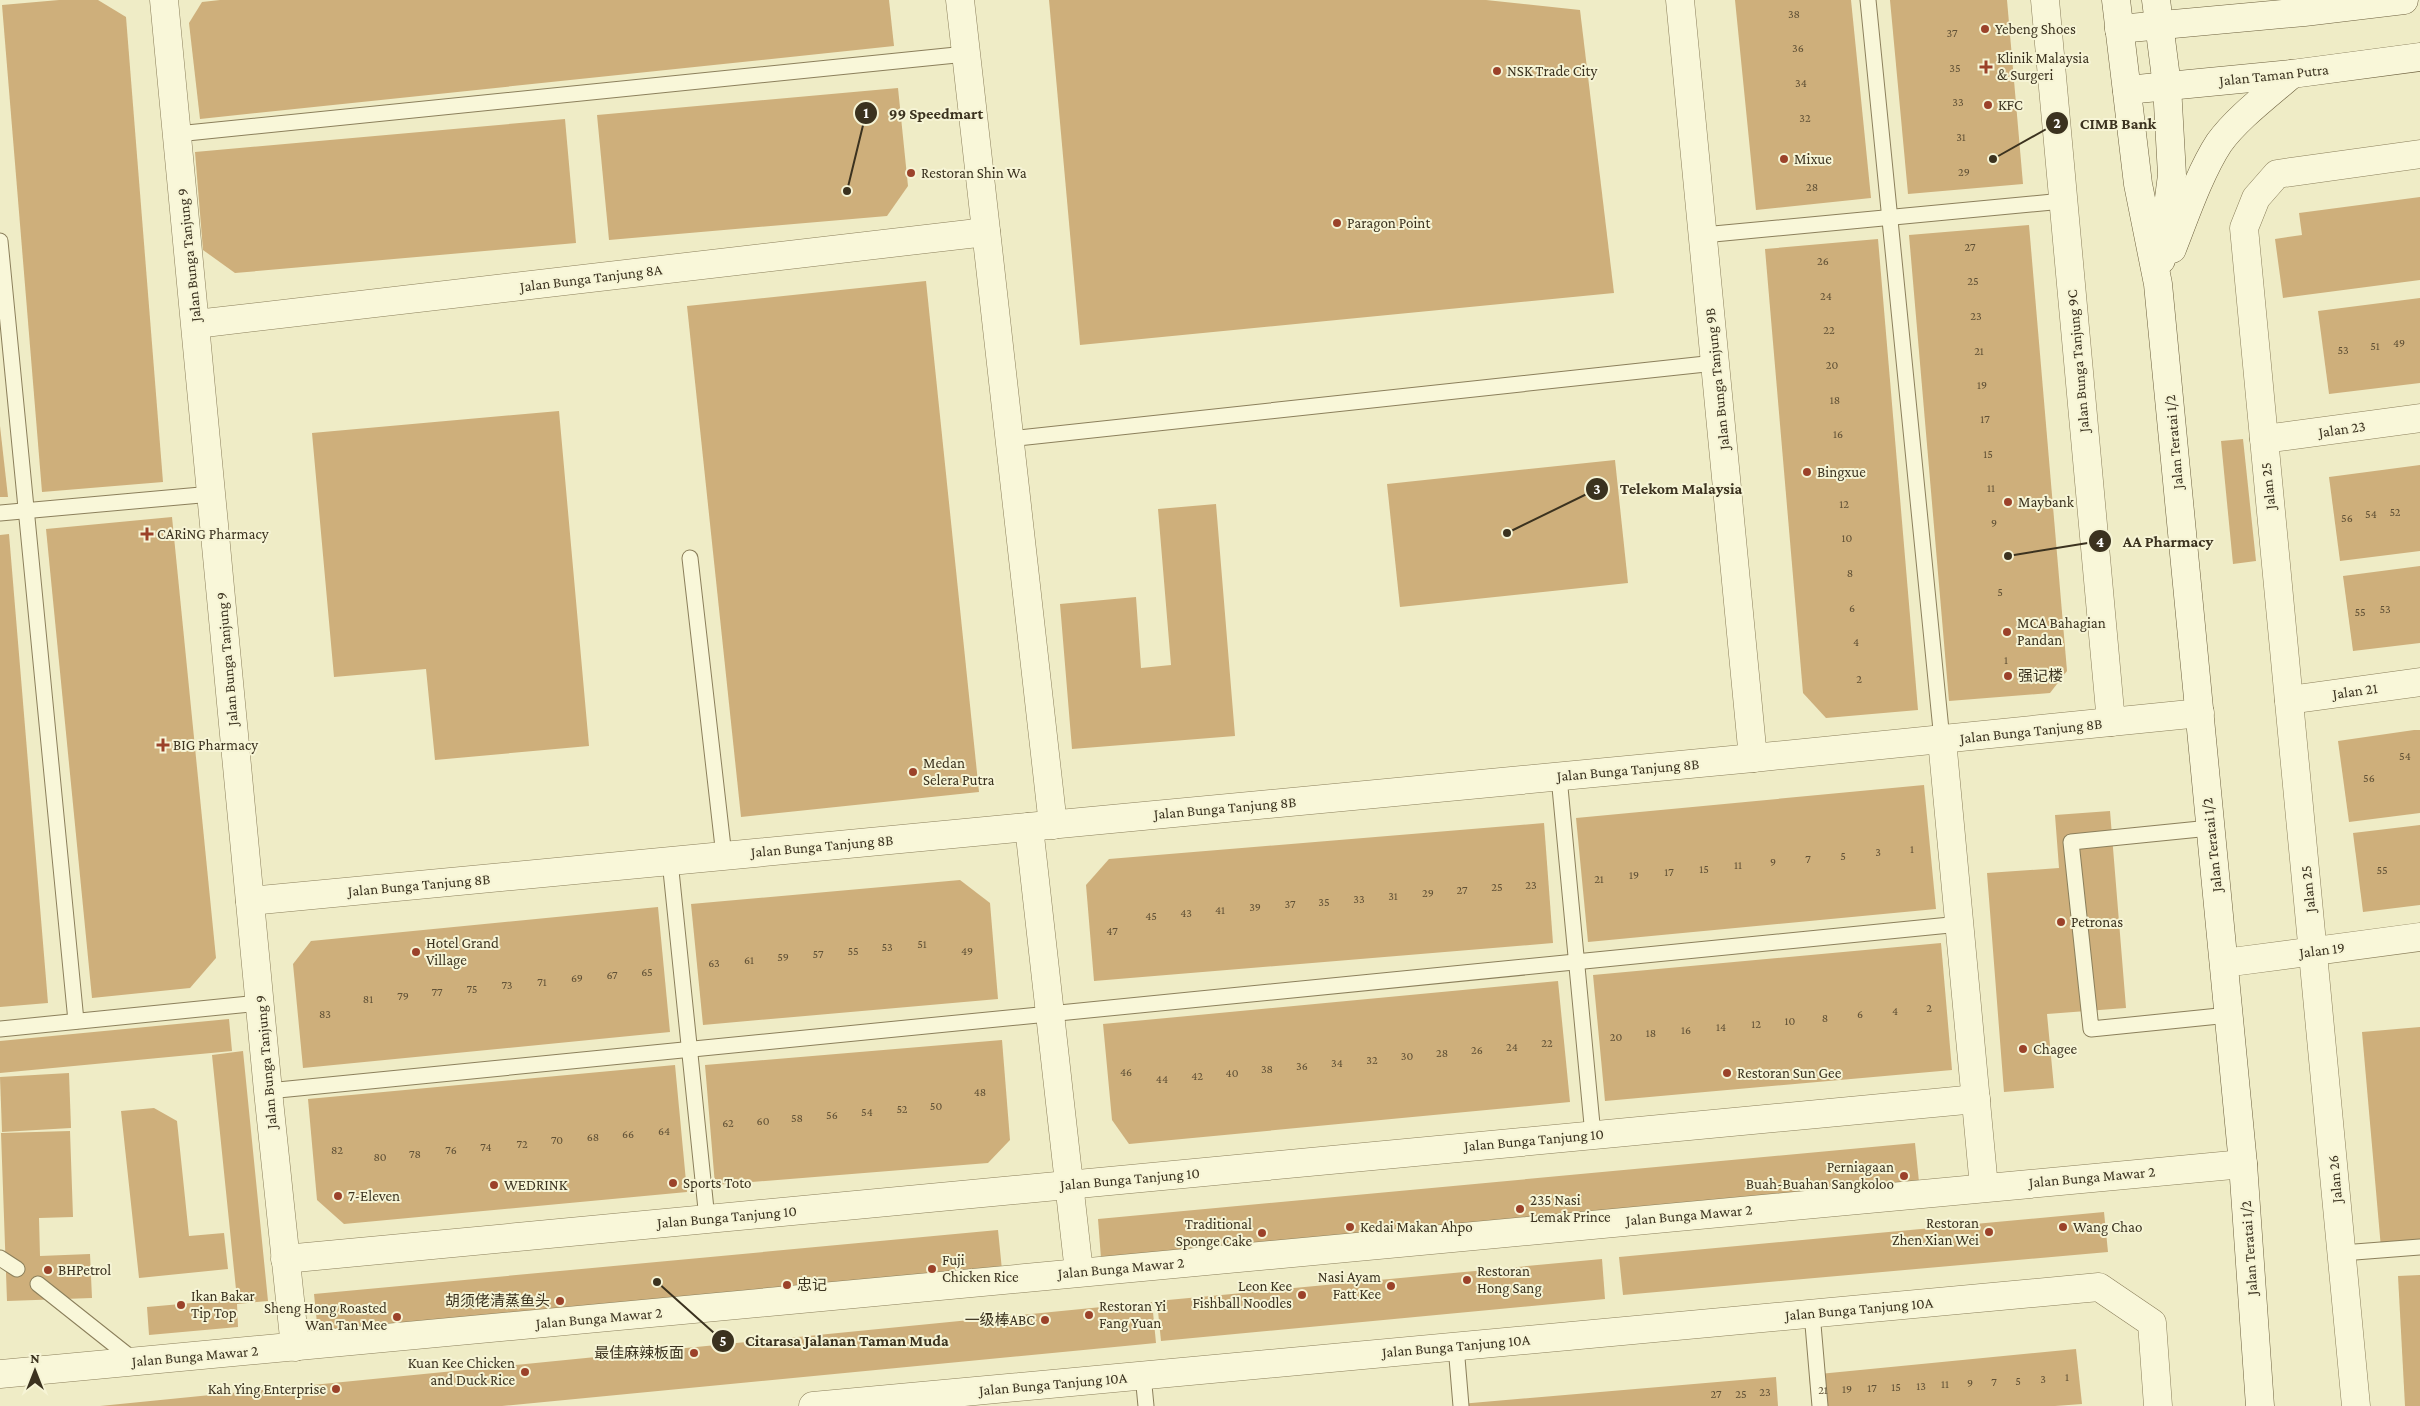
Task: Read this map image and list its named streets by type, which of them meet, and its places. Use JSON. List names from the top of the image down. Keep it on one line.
{"streets":{"street":["Jalan Taman Putra","Jalan Bunga Tanjung 9","Jalan Bunga Tanjung 8A","Jalan Bunga Tanjung 9C","Jalan Bunga Tanjung 9B","Jalan 23","Jalan Teratai 1/2","Jalan 25","Jalan 21","Jalan Bunga Tanjung 8B","Jalan 19","Jalan Bunga Tanjung 10","Jalan Bunga Mawar 2","Jalan 26","Jalan Bunga Tanjung 10A"]},"crossings":[["Jalan Taman Putra","Jalan Teratai 1/2"],["Jalan Bunga Tanjung 9","Jalan Bunga Tanjung 8A"],["Jalan Bunga Tanjung 9","Jalan Bunga Tanjung 8B"],["Jalan Bunga Tanjung 9","Jalan Bunga Tanjung 10"],["Jalan Bunga Tanjung 9","Jalan Bunga Mawar 2"],["Jalan Bunga Tanjung 9C","Jalan Bunga Tanjung 8B"],["Jalan Bunga Tanjung 9B","Jalan Bunga Tanjung 8B"],["Jalan 23","Jalan 25"],["Jalan Teratai 1/2","Jalan Bunga Tanjung 8B"],["Jalan Teratai 1/2","Jalan 19"],["Jalan Teratai 1/2","Jalan Bunga Mawar 2"],["Jalan 25","Jalan 21"],["Jalan 25","Jalan 19"],["Jalan 25","Jalan 26"],["Jalan 19","Jalan 26"]],"places":{"other":["Yebeng Shoes","NSK Trade City","KFC","Mixue","CIMB Bank","Restoran Shin Wa","99 Speedmart","Paragon Point","Bingxue","Maybank","Telekom Malaysia","AA Pharmacy","MCA Bahagian Pandan","强记楼","Medan Selera Putra","Petronas","Hotel Grand Village","Chagee","Restoran Sun Gee","Perniagaan Buah-Buahan Sangkoloo","Sports Toto","WEDRINK","7-Eleven","235 Nasi Lemak Prince","Kedai Makan Ahpo","Wang Chao","Restoran Zhen Xian Wei","Traditional Sponge Cake","Fuji Chicken Rice","BHPetrol","Restoran Hong Sang","Citarasa Jalanan Taman Muda","忠记","Nasi Ayam Fatt Kee","Leon Kee Fishball Noodles","胡须佬清蒸鱼头","Ikan Bakar Tip Top","Restoran Yi Fang Yuan","Sheng Hong Roasted Wan Tan Mee","一级棒ABC","最佳麻辣板面","Kuan Kee Chicken and Duck Rice","Kah Ying Enterprise"],"health":["Klinik Malaysia & Surgeri","CARiNG Pharmacy","BIG Pharmacy"]},"house_numbers":["38","37","36","35","34","33","32","31","29","28","27","26","25","24","23","22","49","51","53","21","20","19","18","17","16","15","11","12","52","54","56","9","10","8","5","6","53","55","4","1","2","54","56","1","3","5","7","9","11","15","55","17","19","21","23","25","27","29","31","33","35","37","39","41","43","45","47","51","53","55","49","57","59","61","63","65","67","69","71","73","75","77","79","81","2","4","83","6","8","10","12","14","16","18","20","22","24","26","28","30","32","34","36","38","46","40","42","44","48","50","52","54","56","58","60","62","64","66","68","70","72","74","82","76","78","80","1","3","5","7","9","11","13","15","17","19","21","23","27","25"],"north":"top"}
